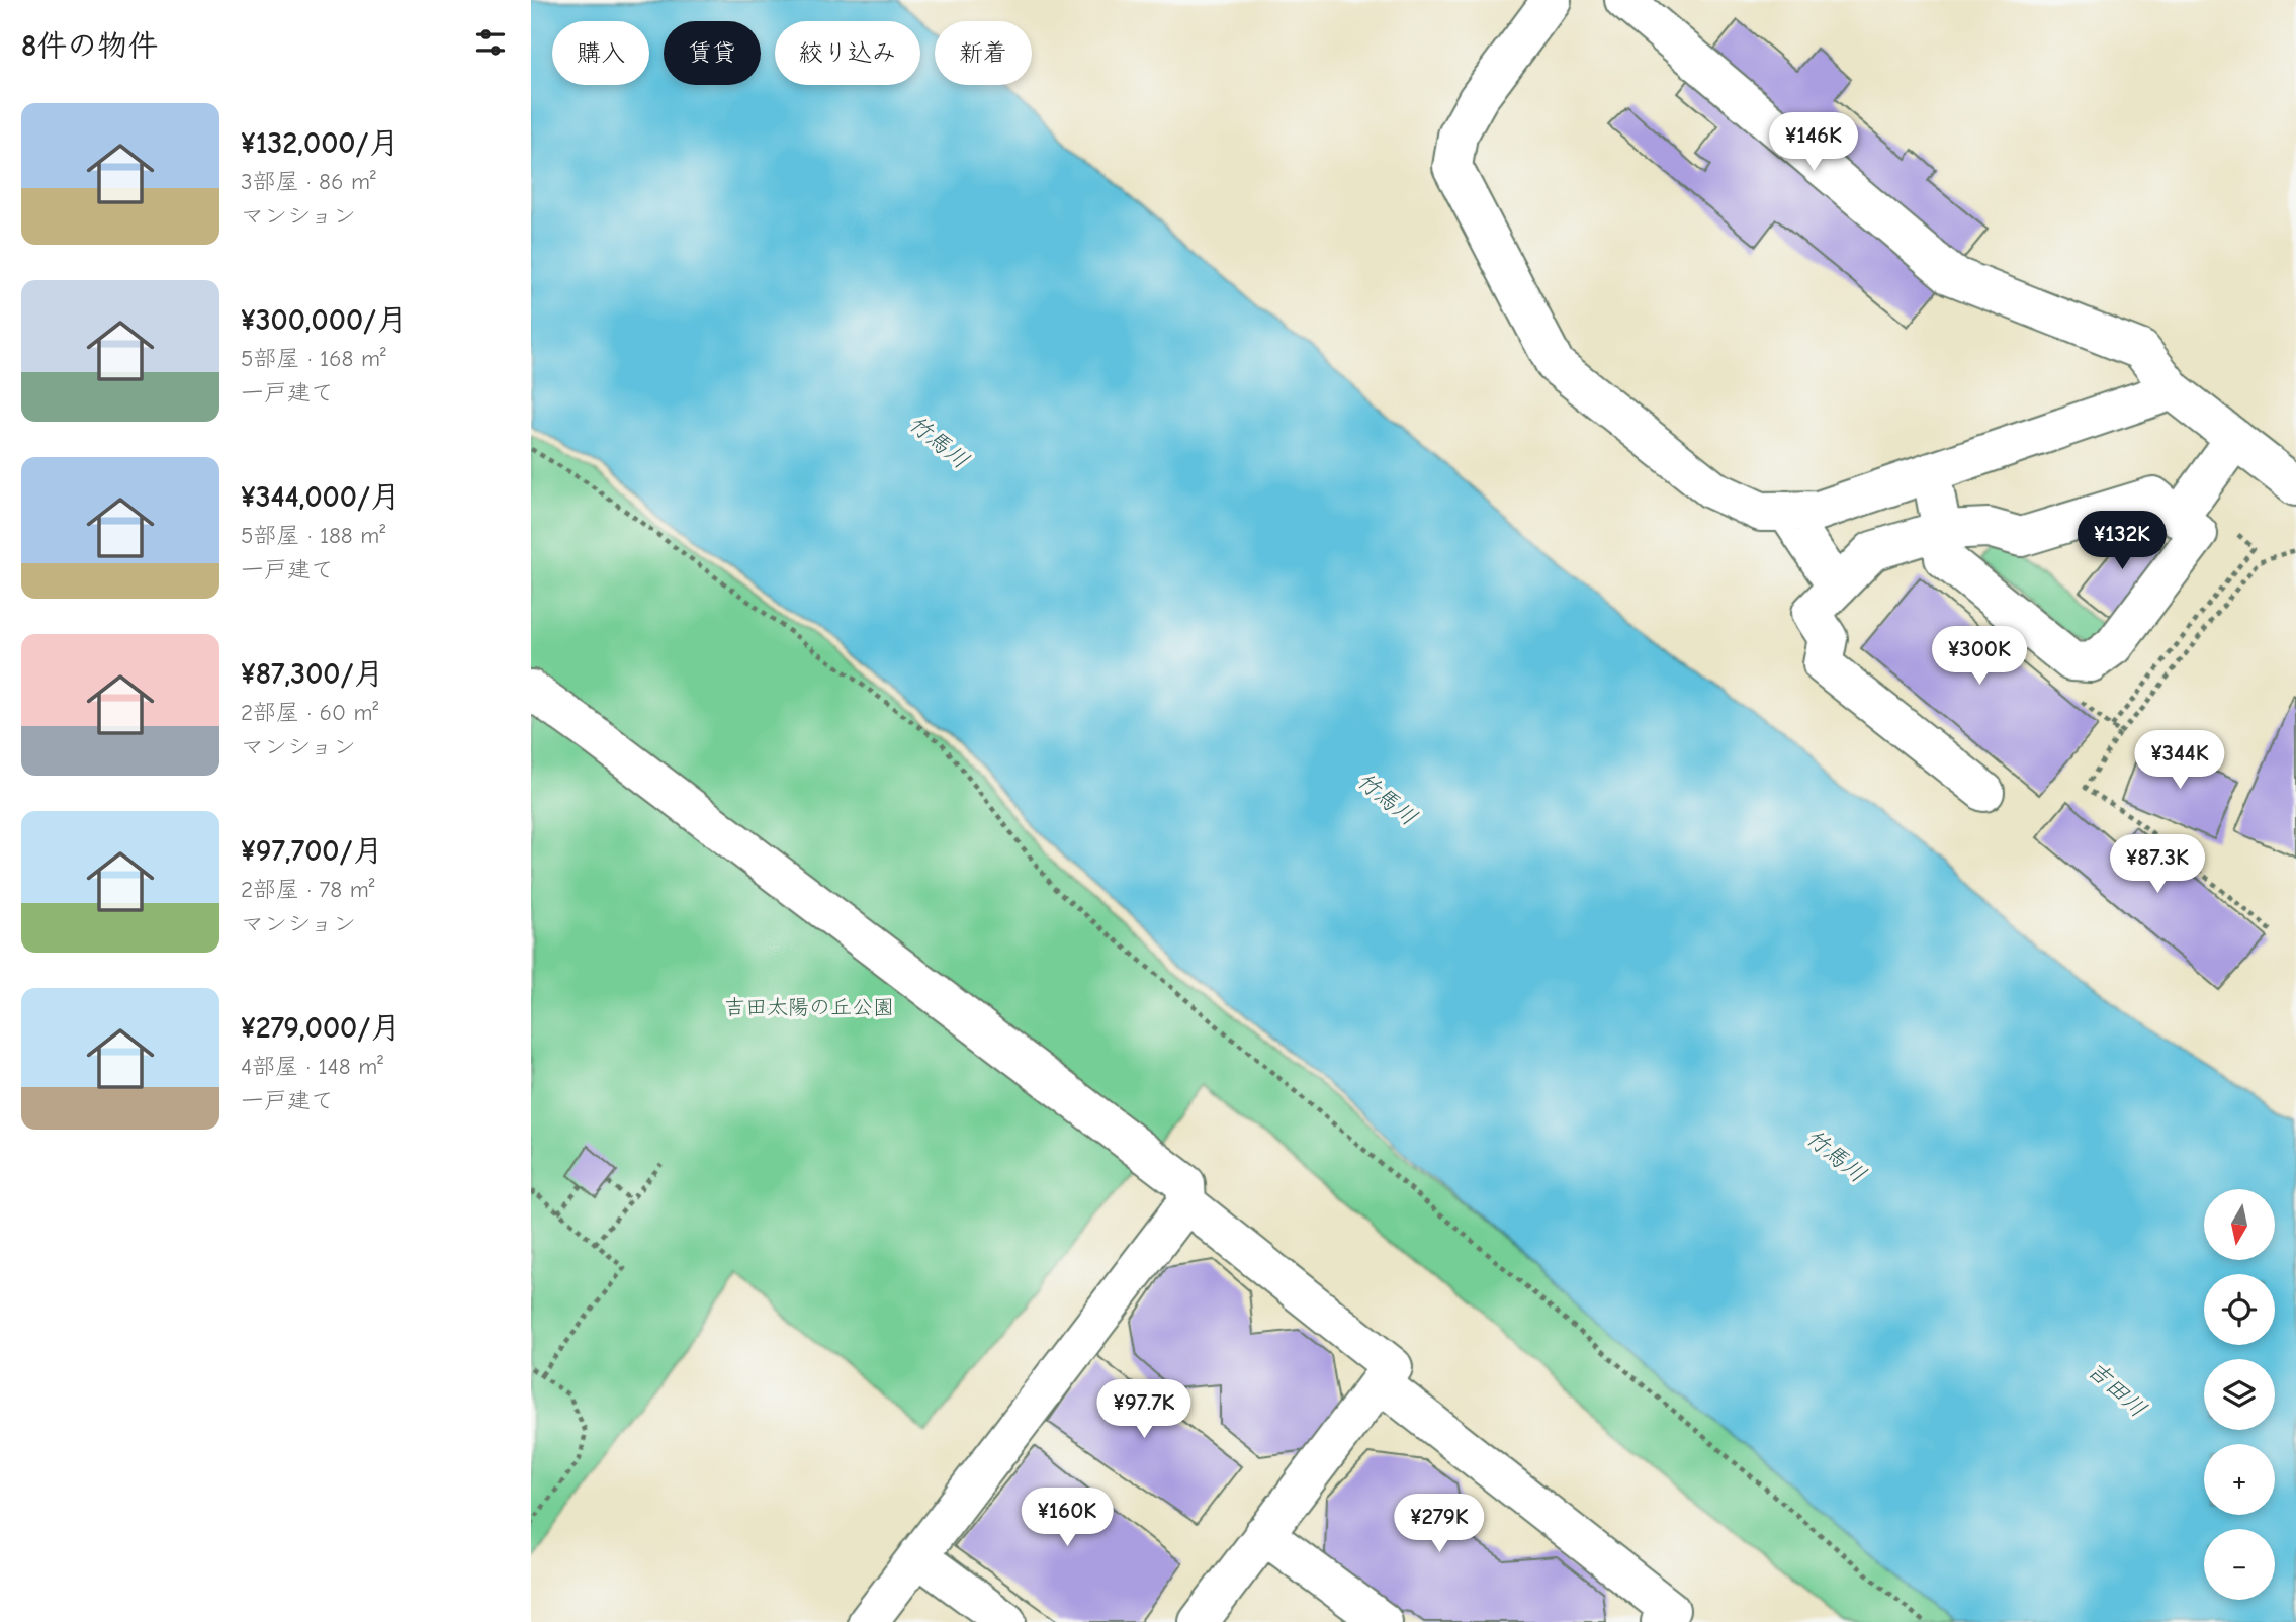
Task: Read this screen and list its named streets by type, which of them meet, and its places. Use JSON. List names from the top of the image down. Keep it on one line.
{"water":["竹馬川","吉田川"],"parks":["吉田太陽の丘公園"],"north":"bottom","page":{"heading":"8件の物件","chip":["購入","賃貸","絞り込み","新着"],"list":[{"name":"¥132,000/月","note":"3部屋 · 86 m² · マンション"},{"name":"¥300,000/月","note":"5部屋 · 168 m² · 一戸建て"},{"name":"¥344,000/月","note":"5部屋 · 188 m² · 一戸建て"},{"name":"¥87,300/月","note":"2部屋 · 60 m² · マンション"},{"name":"¥97,700/月","note":"2部屋 · 78 m² · マンション"},{"name":"¥279,000/月","note":"4部屋 · 148 m² · 一戸建て"}],"price":["¥146K","¥132K","¥300K","¥344K","¥87.3K","¥97.7K","¥160K","¥279K"],"map_buttons":["+","−"]}}
